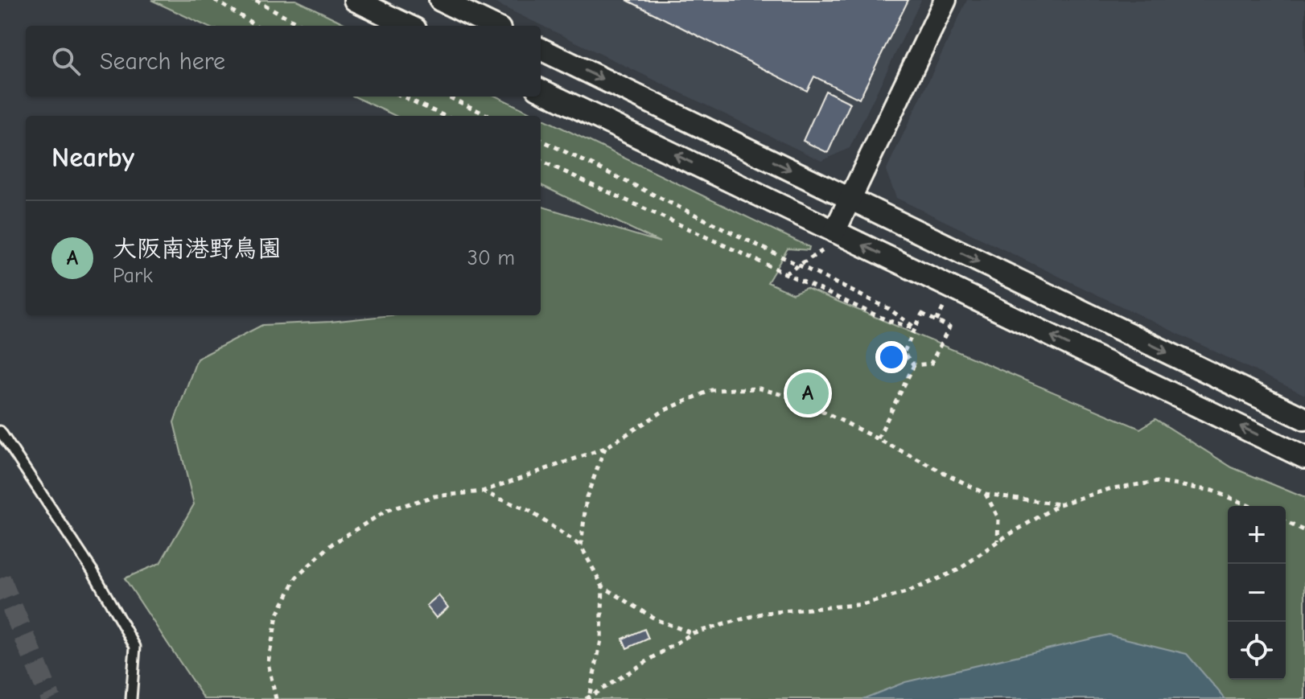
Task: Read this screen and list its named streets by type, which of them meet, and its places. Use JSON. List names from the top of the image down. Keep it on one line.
{"page":{"search":"Search here","heading":"Nearby","list":[{"mark":"A","name":"大阪南港野鳥園","note":"Park","value":"30 m"}],"pins":"A","map_buttons":["+","−"]}}
